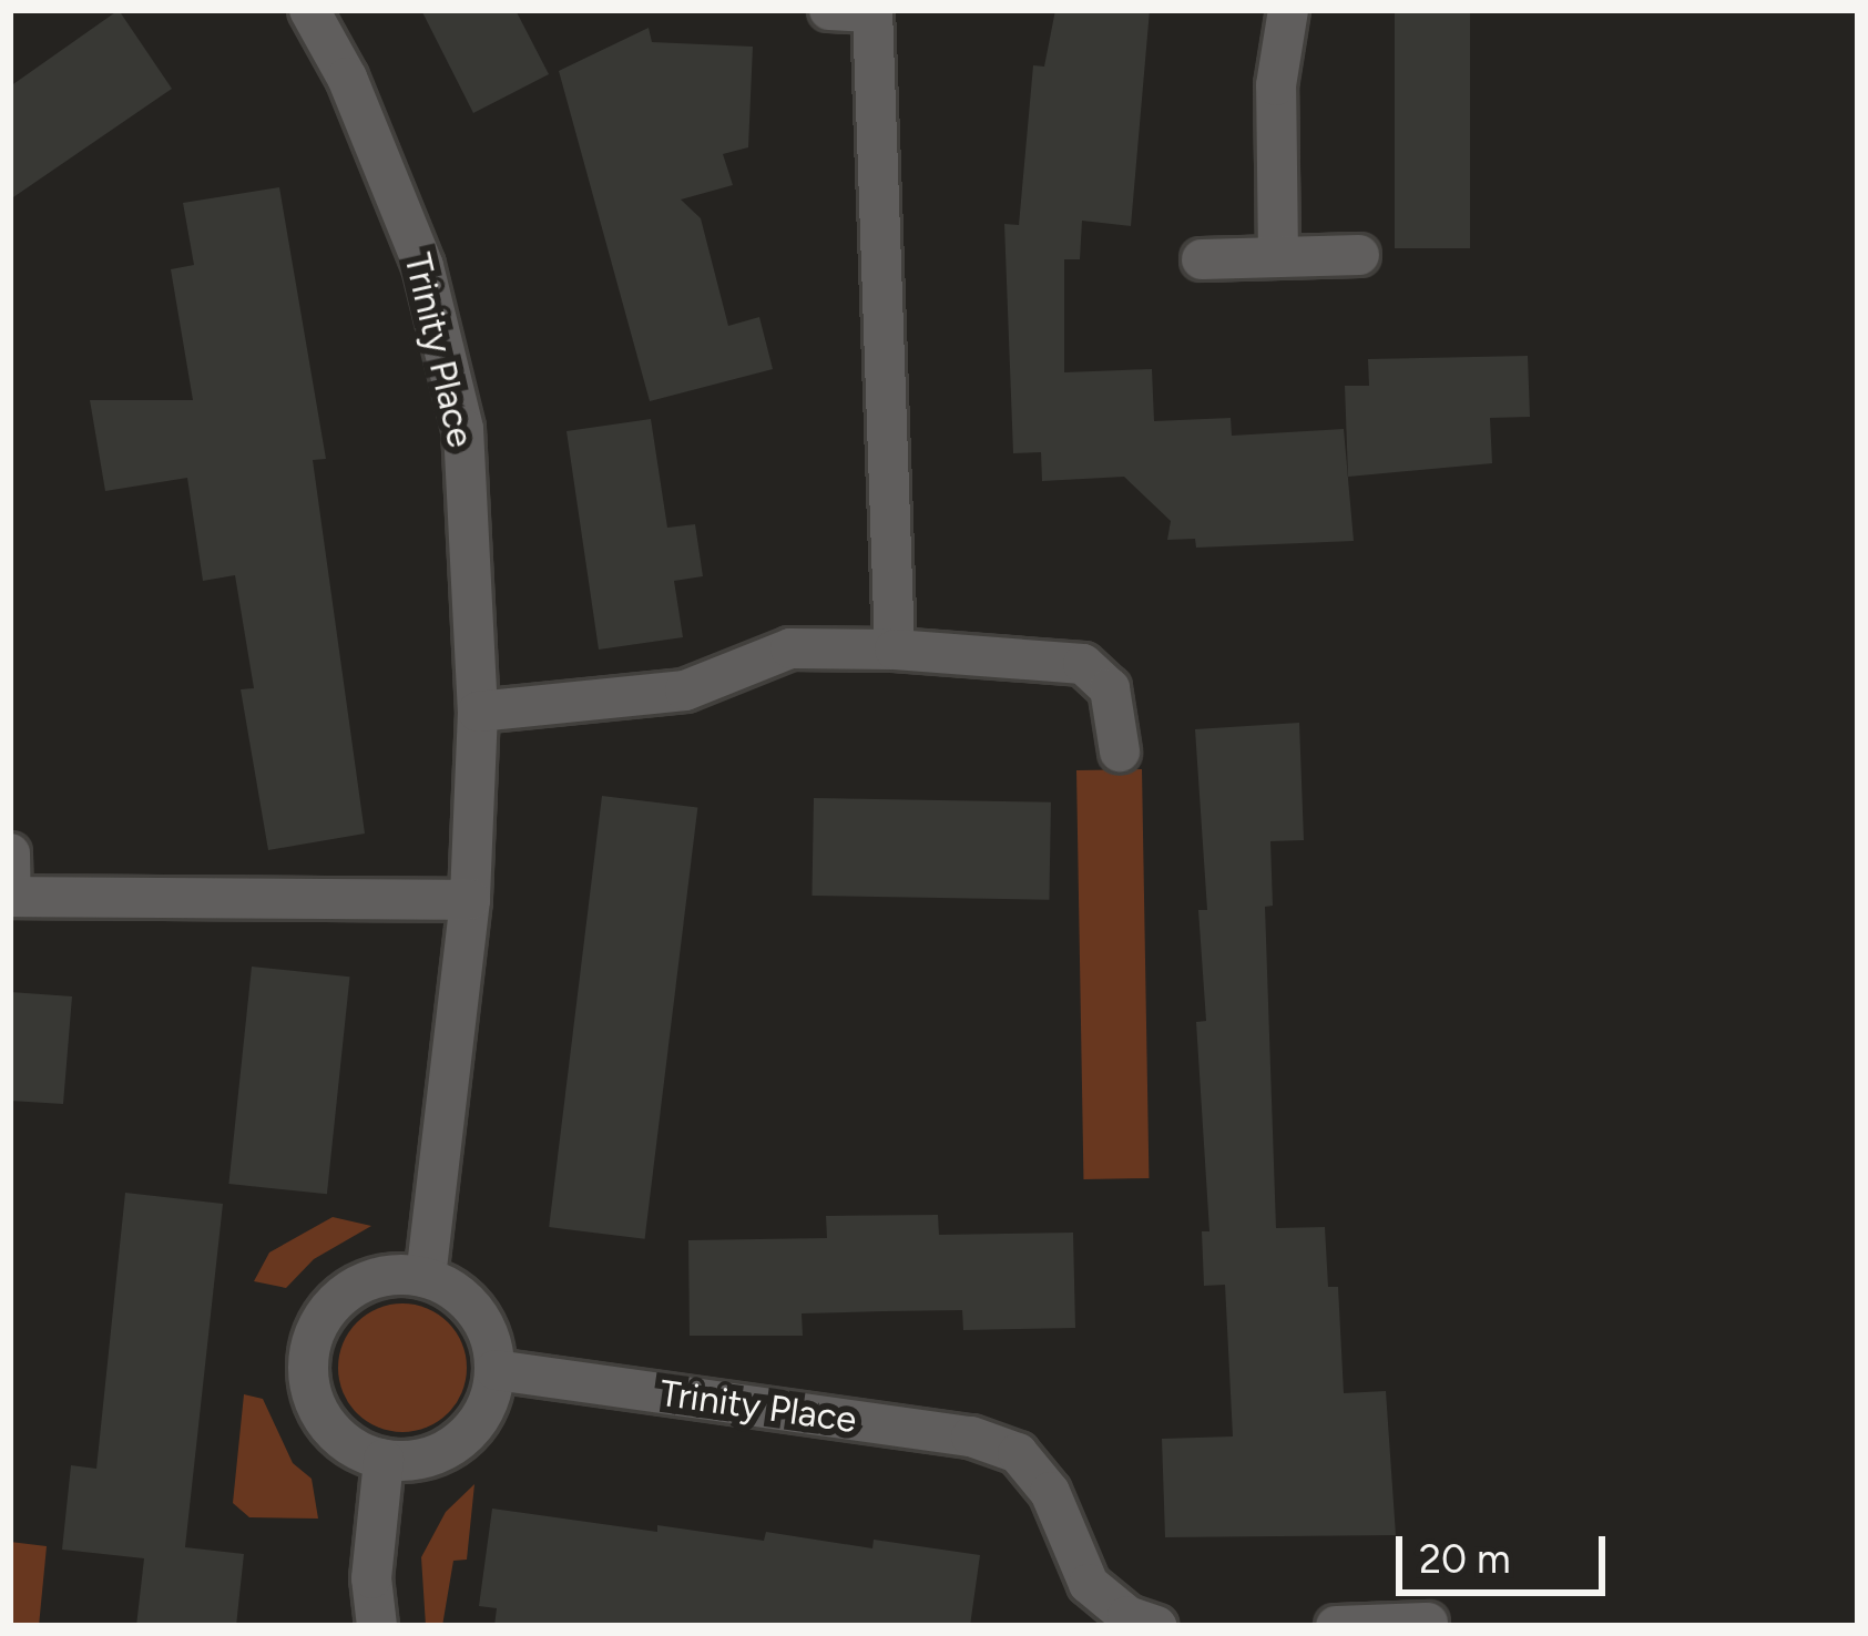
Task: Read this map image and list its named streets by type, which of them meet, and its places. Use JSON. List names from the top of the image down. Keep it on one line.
{"streets":{"street":["Trinity Place"]},"scale_bar":"20 m"}
